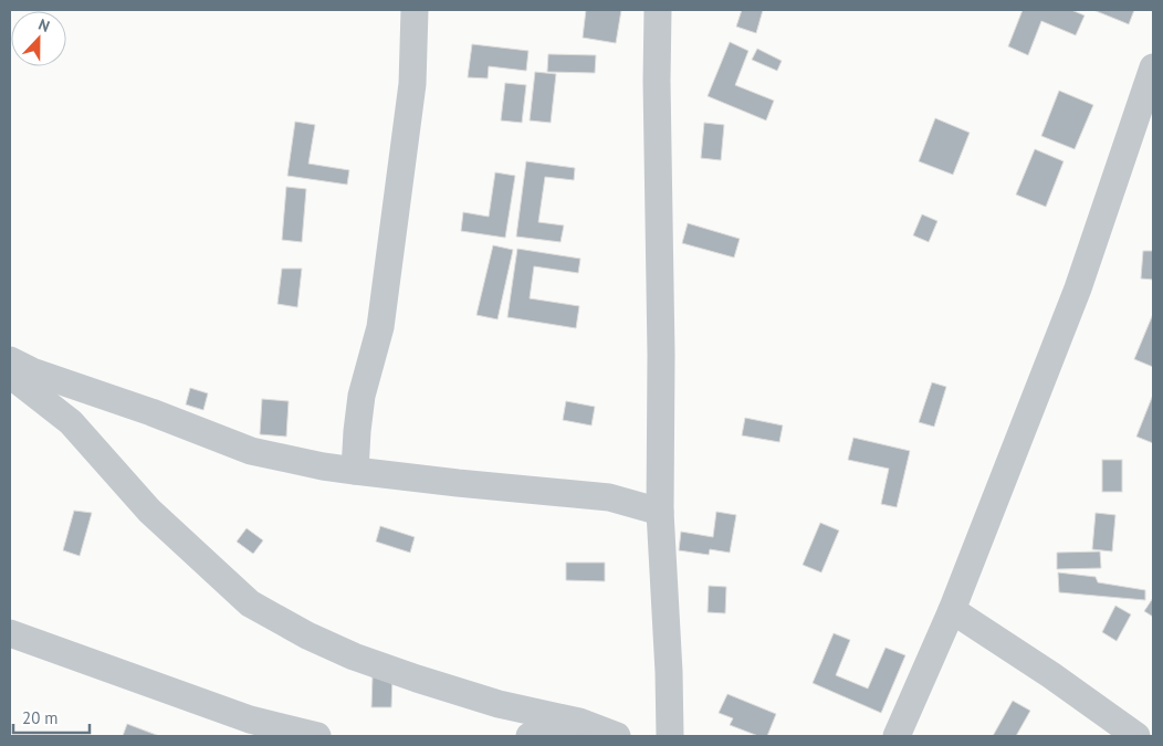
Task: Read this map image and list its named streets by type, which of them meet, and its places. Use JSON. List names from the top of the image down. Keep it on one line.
{"scale_bar":"20 m","north":"top"}
